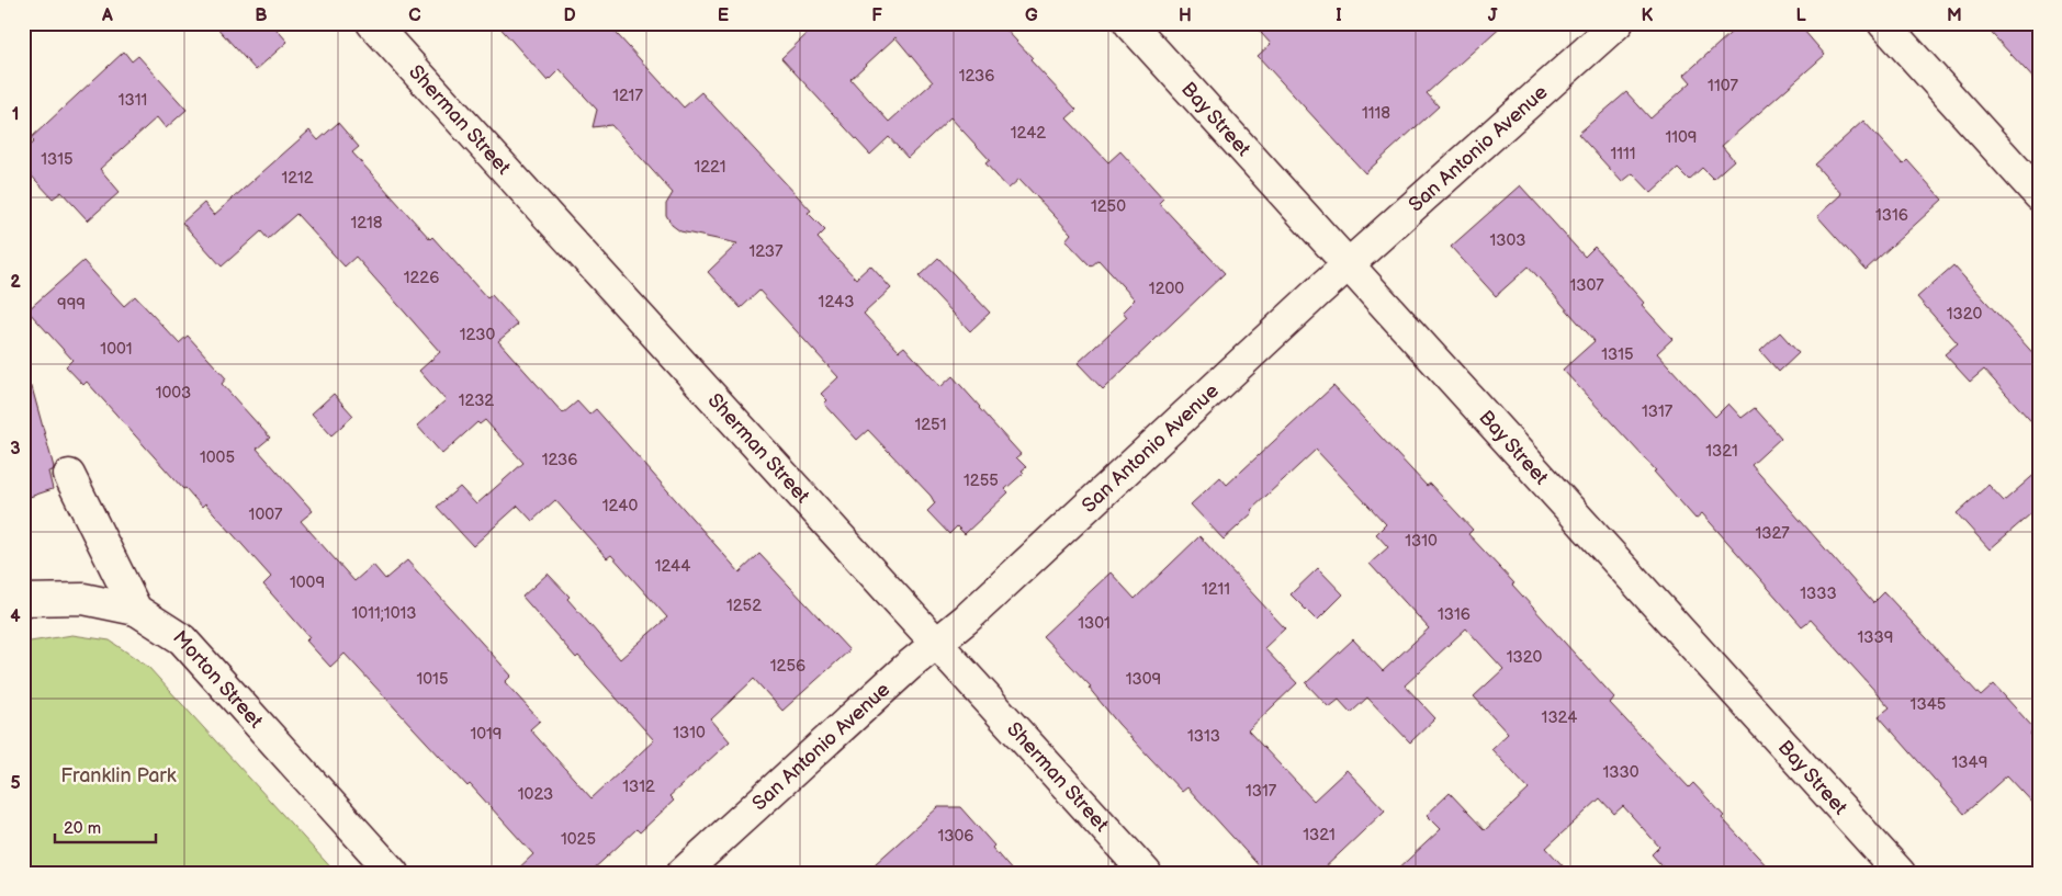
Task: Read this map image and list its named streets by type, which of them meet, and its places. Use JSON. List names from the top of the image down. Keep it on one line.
{"streets":{"street":["Sherman Street","Bay Street","San Antonio Avenue","Morton Street"]},"crossings":[["Sherman Street","San Antonio Avenue"],["Bay Street","San Antonio Avenue"]],"parks":["Franklin Park"],"house_numbers":["1236","1107","1217","1311","1118","1242","1109","1111","1315","1221","1212","1250","1316","1218","1303","1237","1226","1307","1200","1243","999","1320","1230","1001","1315","1003","1232","1317","1251","1321","1005","1236","1255","1240","1007","1327","1310","1244","1009","1211","1333","1252","1011;1013","1316","1301","1339","1320","1256","1015","1309","1345","1324","1310","1019","1313","1349","1330","1312","1317","1023","1321","1306","1025"],"scale_bar":"20 m","grid":{"columns":["A","B","C","D","E","F","G","H","I","J","K","L","M"],"rows":["1","2","3","4","5"]}}
